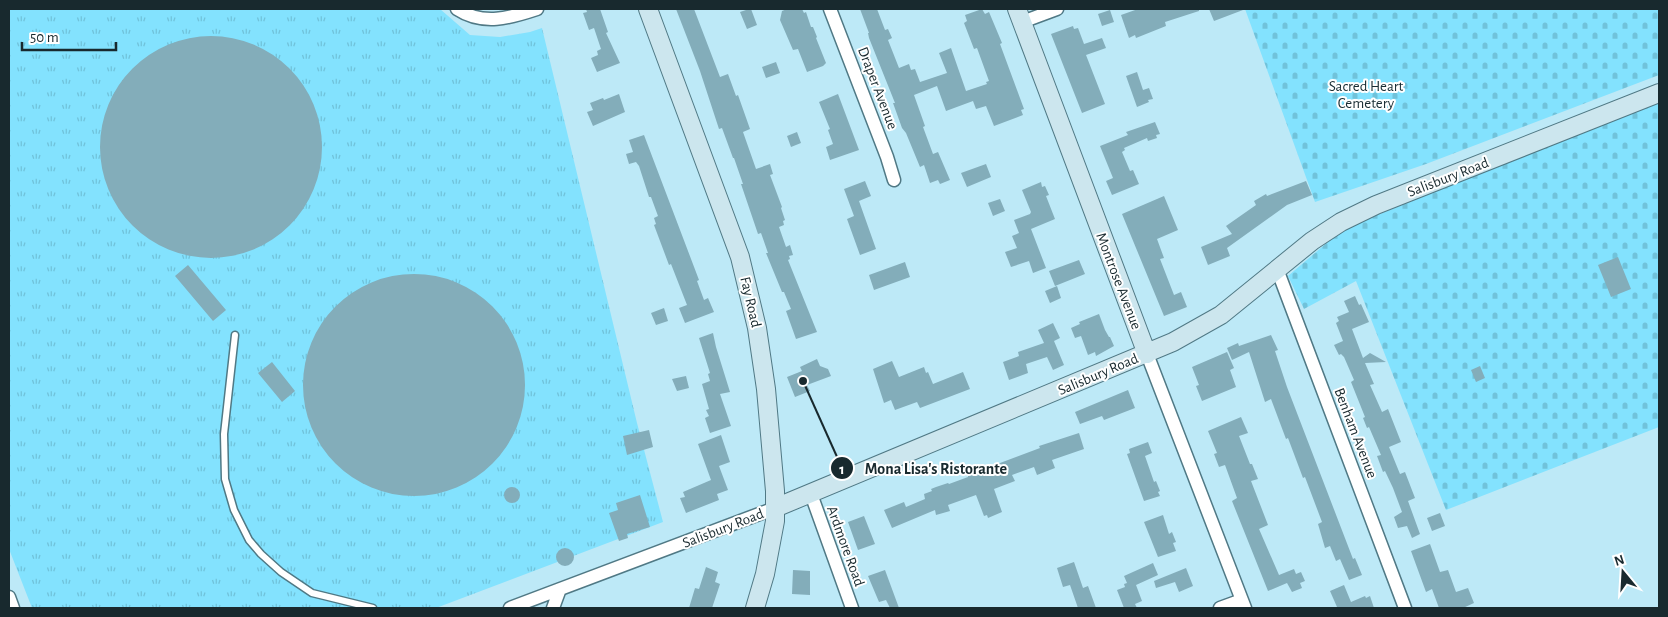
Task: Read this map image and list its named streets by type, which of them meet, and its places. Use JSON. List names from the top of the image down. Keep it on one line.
{"streets":{"street":["Draper Avenue","Salisbury Road","Montrose Avenue","Fay Road","Benham Avenue","Ardmore Road"]},"crossings":[["Salisbury Road","Montrose Avenue"],["Salisbury Road","Fay Road"],["Salisbury Road","Benham Avenue"],["Salisbury Road","Ardmore Road"]],"parks":["Sacred Heart Cemetery"],"places":["Mona Lisa's Ristorante"],"scale_bar":"50 m","north":"top"}
